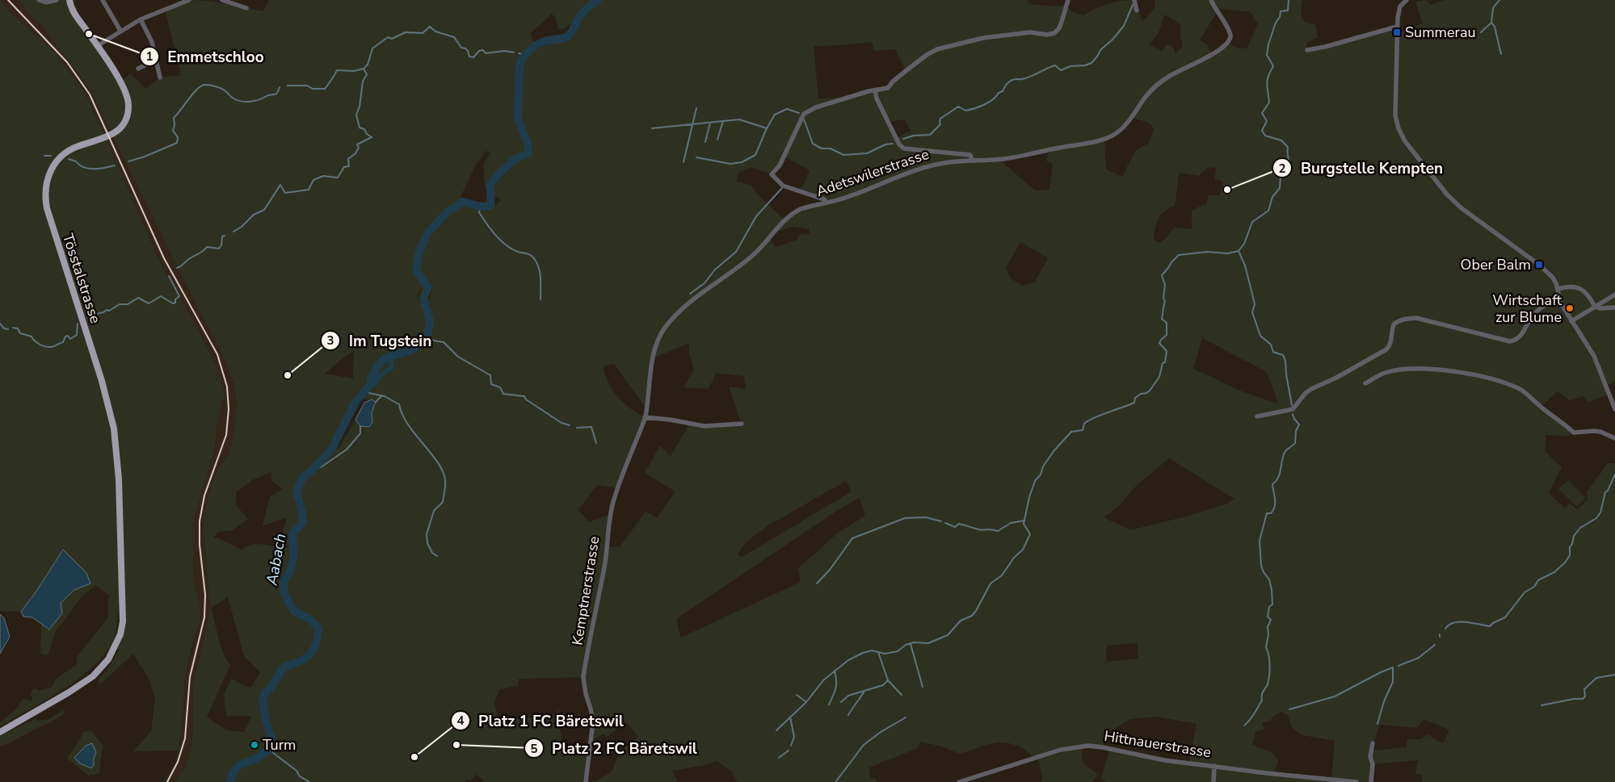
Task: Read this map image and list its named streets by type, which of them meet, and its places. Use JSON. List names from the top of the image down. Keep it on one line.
{"streets":{"main road":["Tösstalstrasse"],"street":["Adetswilerstrasse","Kemptnerstrasse","Hittnauerstrasse"]},"crossings":[["Adetswilerstrasse","Kemptnerstrasse"]],"water":["Aabach"],"places":{"transit":["Summerau","Ober Balm"],"other":["Emmetschloo","Burgstelle Kempten","Wirtschaft zur Blume","Im Tugstein","Turm","Platz 2 FC Bäretswil","Platz 1 FC Bäretswil"]}}
